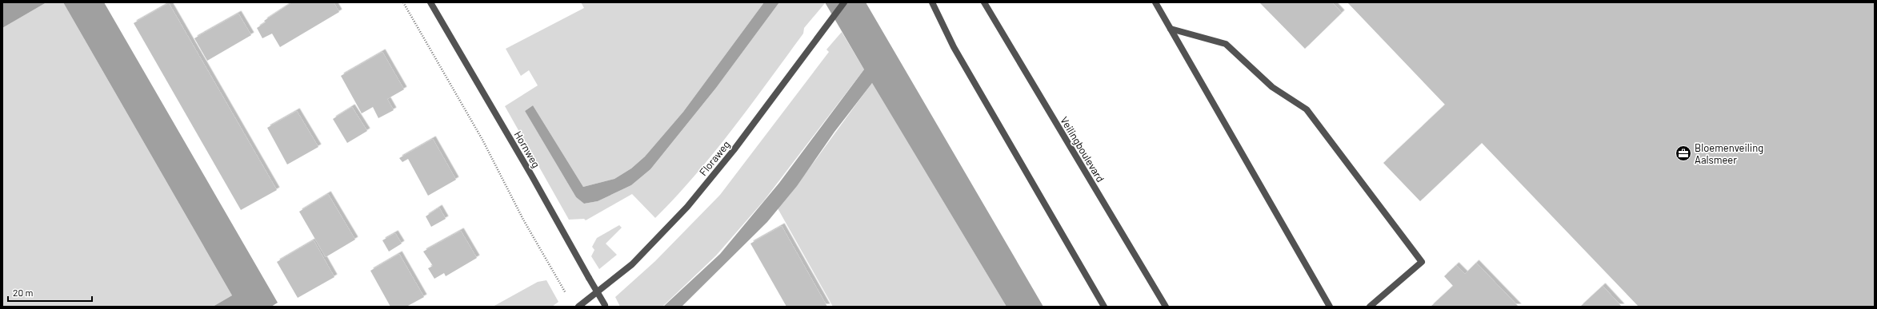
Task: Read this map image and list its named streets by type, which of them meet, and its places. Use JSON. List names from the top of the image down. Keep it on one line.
{"streets":{"street":["Hornweg","Veilingboulevard","Floraweg"]},"places":{"office":["Bloemenveiling Aalsmeer"]},"scale_bar":"20 m"}
